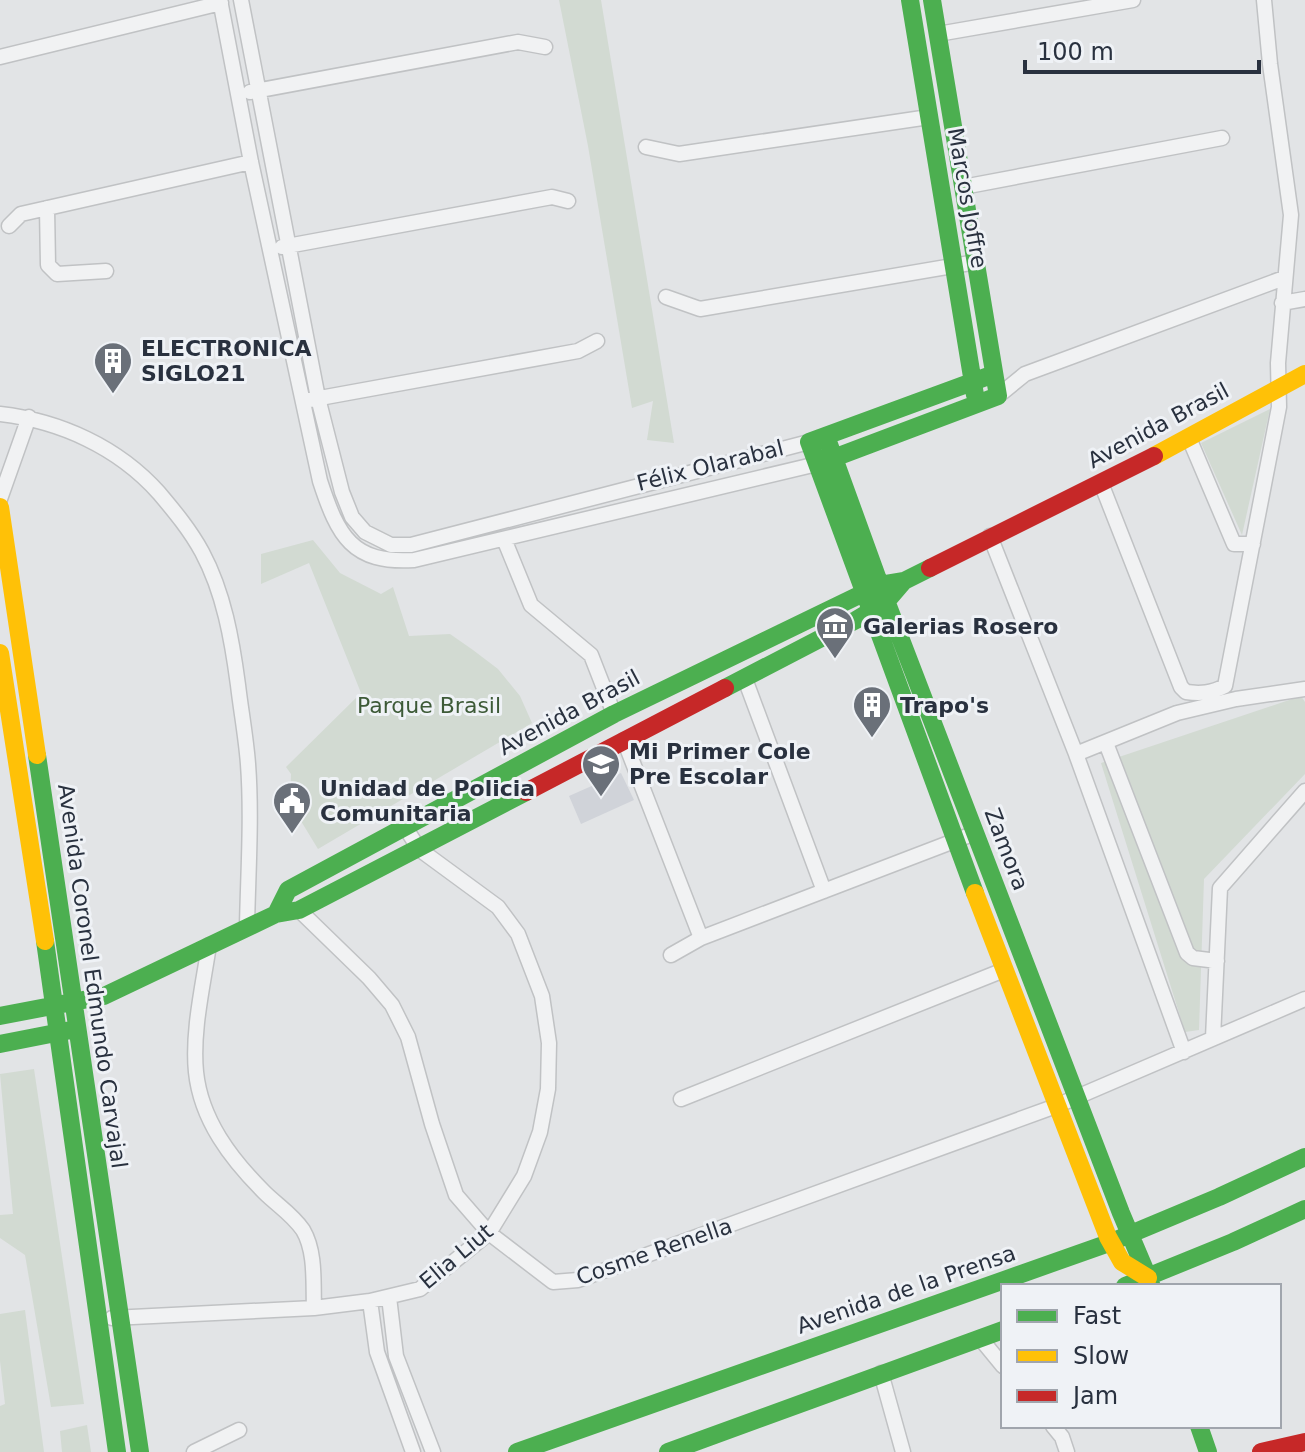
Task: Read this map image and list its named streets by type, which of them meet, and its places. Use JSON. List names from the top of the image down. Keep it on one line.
{"streets":{"street":["Marcos Joffre","Avenida Brasil","Félix Olarabal","Zamora","Avenida Coronel Edmundo Carvajal","Cosme Renella","Elia Liut","Avenida de la Prensa"]},"crossings":[["Marcos Joffre","Félix Olarabal"],["Avenida Brasil","Zamora"],["Avenida Brasil","Avenida Coronel Edmundo Carvajal"],["Avenida Brasil","Cosme Renella"],["Avenida Brasil","Elia Liut"],["Félix Olarabal","Zamora"],["Zamora","Cosme Renella"],["Zamora","Avenida de la Prensa"],["Avenida Coronel Edmundo Carvajal","Elia Liut"],["Cosme Renella","Elia Liut"]],"parks":["Parque Brasil"],"places":{"building":["ELECTRONICA SIGLO21","Trapo's"],"museum":["Galerias Rosero"],"school or university":["Mi Primer Cole Pre Escolar"],"public building":["Unidad de Policia Comunitaria"]},"legend":["Fast","Slow","Jam"],"scale_bar":"100 m"}
